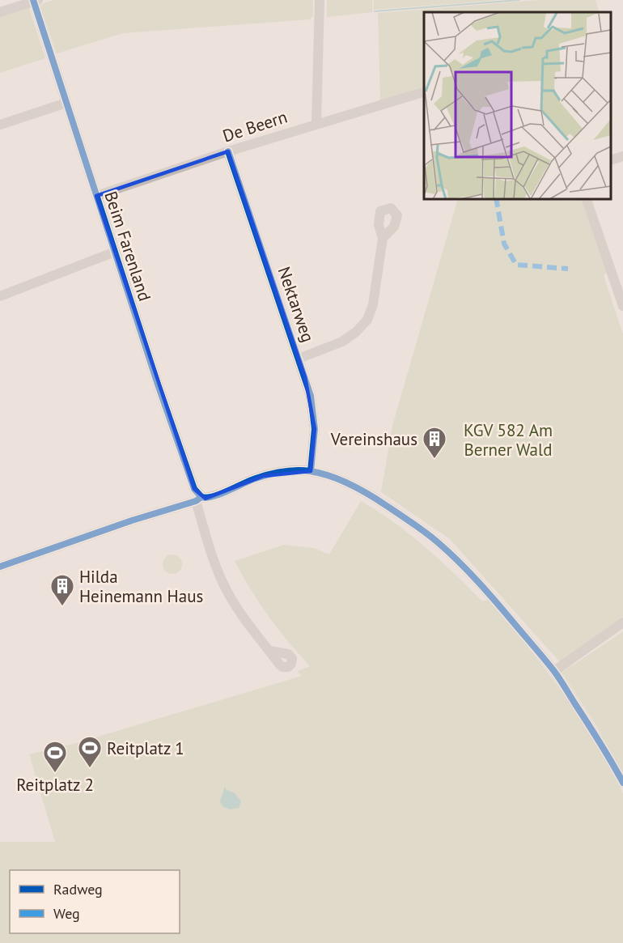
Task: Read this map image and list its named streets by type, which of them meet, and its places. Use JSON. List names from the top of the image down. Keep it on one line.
{"streets":{"street":["De Beern","Beim Farenland","Nektarweg"]},"crossings":[["De Beern","Beim Farenland"],["De Beern","Nektarweg"]],"parks":["KGV 582 Am Berner Wald"],"places":{"building":["Vereinshaus","Hilda Heinemann Haus"],"sports":["Reitplatz 1","Reitplatz 2"]},"legend":["Radweg","Weg"]}
